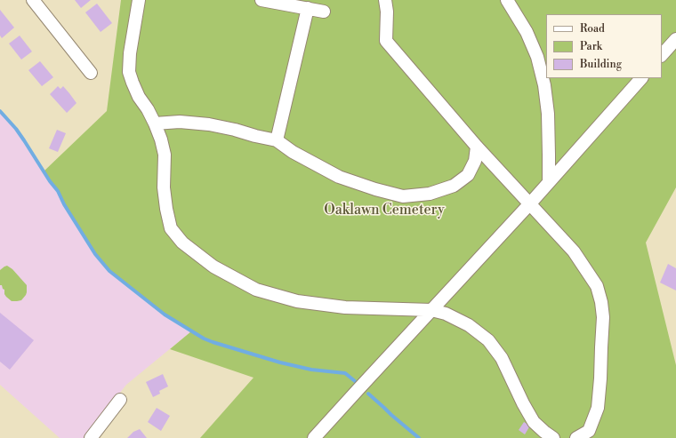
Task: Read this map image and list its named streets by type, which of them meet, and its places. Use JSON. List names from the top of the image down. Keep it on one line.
{"parks":["Oaklawn Cemetery"],"legend":["Road","Park","Building"]}
